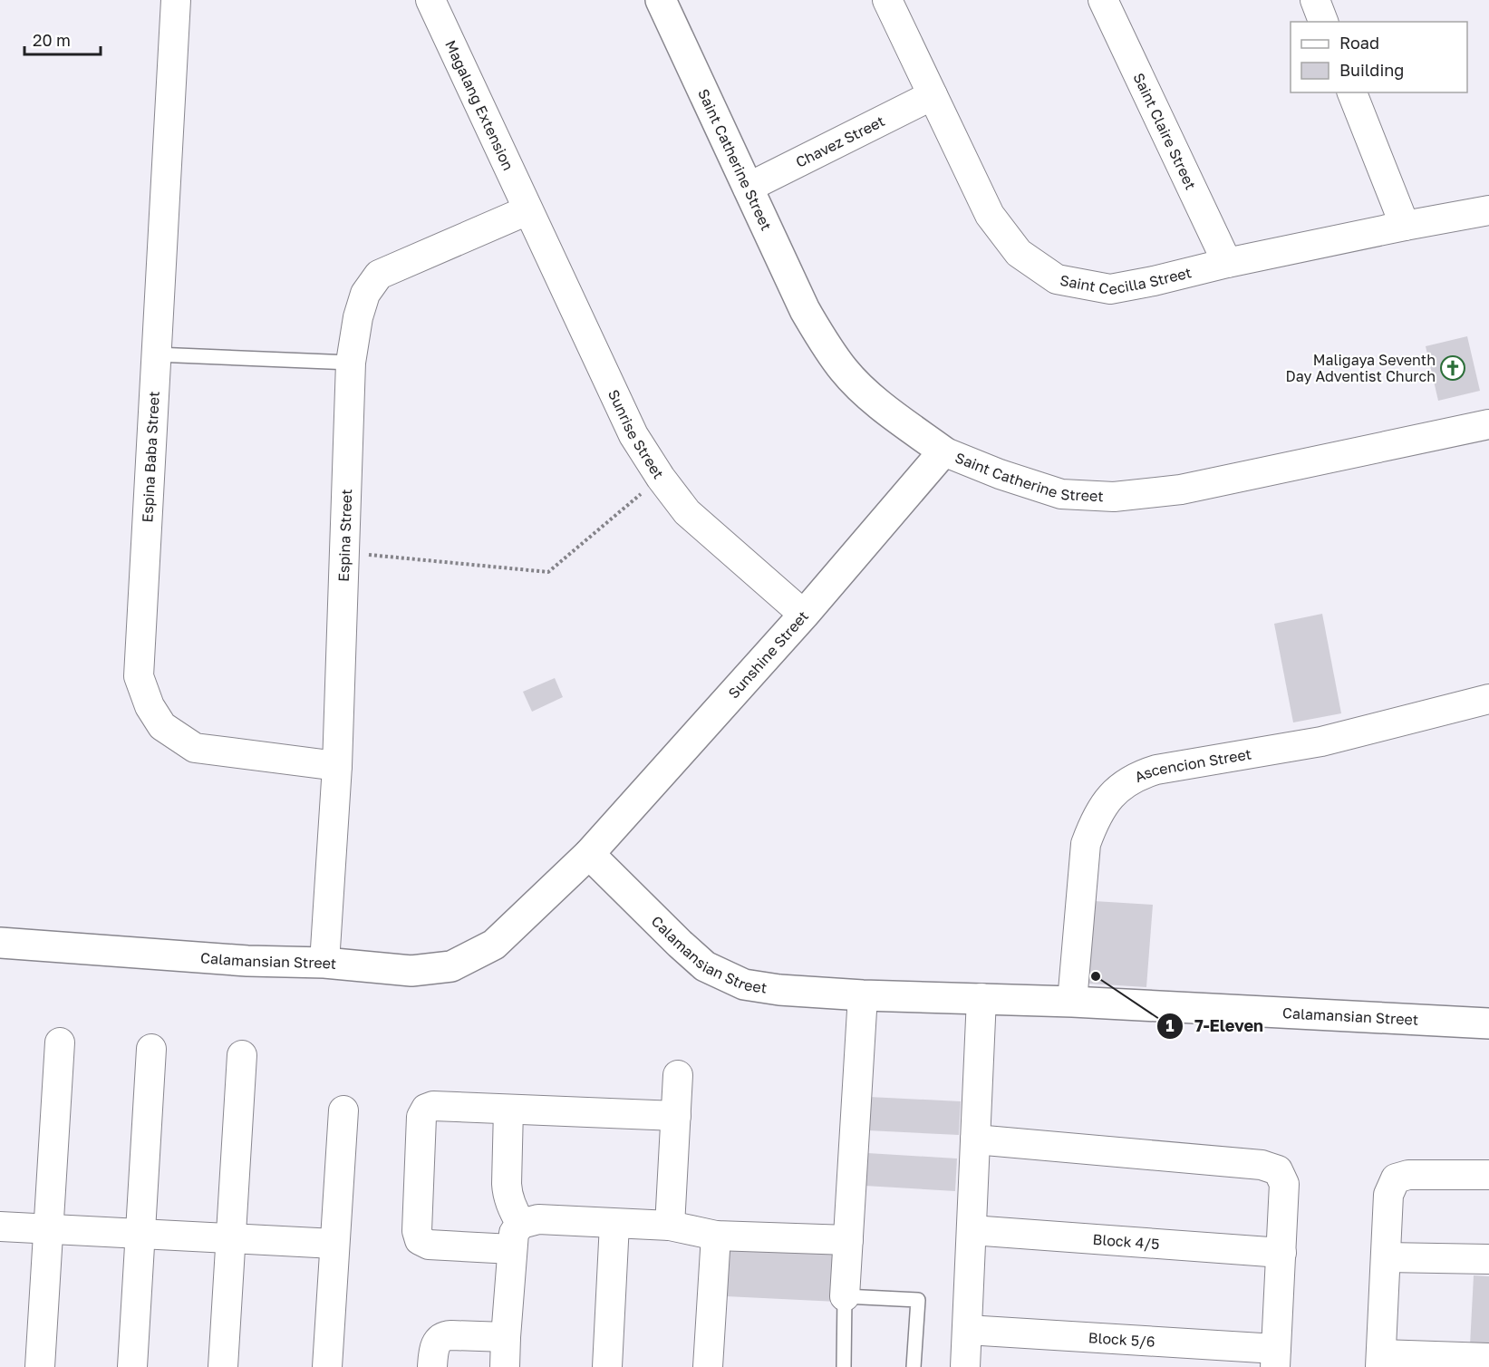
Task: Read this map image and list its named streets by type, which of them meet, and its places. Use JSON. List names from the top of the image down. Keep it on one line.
{"streets":{"street":["Magalang Extension","Saint Claire Street","Chavez Street","Saint Catherine Street","Saint Cecilla Street","Sunrise Street","Espina Baba Street","Espina Street","Sunshine Street","Ascencion Street","Calamansian Street","Block 4/5","Block 5/6"]},"crossings":[["Magalang Extension","Sunrise Street"],["Magalang Extension","Espina Street"],["Saint Claire Street","Saint Cecilla Street"],["Chavez Street","Saint Catherine Street"],["Chavez Street","Saint Cecilla Street"],["Saint Catherine Street","Sunshine Street"],["Sunrise Street","Espina Street"],["Sunrise Street","Sunshine Street"],["Espina Baba Street","Espina Street"],["Espina Street","Calamansian Street"],["Sunshine Street","Calamansian Street"],["Ascencion Street","Calamansian Street"]],"places":{"church":["Maligaya Seventh Day Adventist Church"],"other":["7-Eleven"]},"legend":["Road","Building"],"scale_bar":"20 m"}
